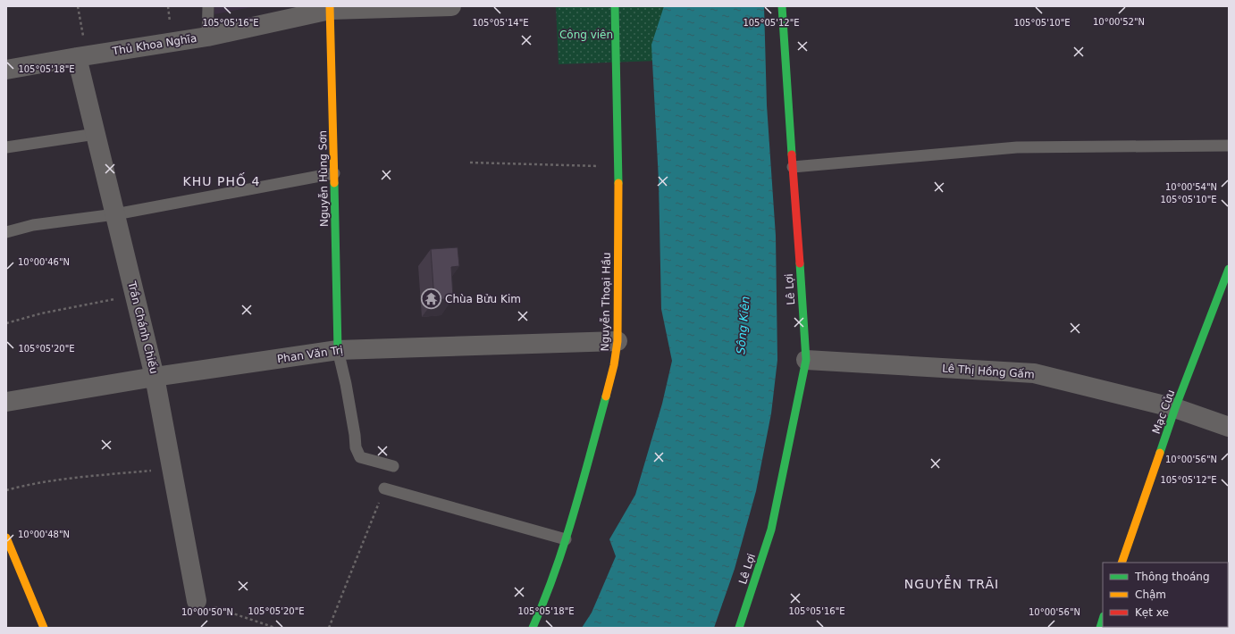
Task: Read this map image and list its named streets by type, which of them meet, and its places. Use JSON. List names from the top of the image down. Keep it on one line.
{"streets":{"street":["Thủ Khoa Nghĩa","Nguyễn Hùng Sơn","Lê Lợi","Nguyễn Thoại Hầu","Trần Chánh Chiếu","Phan Văn Trị","Lê Thị Hồng Gấm","Mạc Cửu"]},"crossings":[["Thủ Khoa Nghĩa","Nguyễn Hùng Sơn"],["Thủ Khoa Nghĩa","Trần Chánh Chiếu"],["Nguyễn Hùng Sơn","Phan Văn Trị"],["Lê Lợi","Lê Thị Hồng Gấm"],["Nguyễn Thoại Hầu","Phan Văn Trị"],["Trần Chánh Chiếu","Phan Văn Trị"],["Lê Thị Hồng Gấm","Mạc Cửu"]],"districts":["KHU PHỐ 4","NGUYỄN TRÃI"],"water":["Sông Kiên"],"parks":["Công viên"],"places":{"temple":["Chùa Bửu Kim"]},"legend":["Thông thoáng","Chậm","Kẹt xe"],"coordinates":["10°00'52\"N","105°05'16\"E","105°05'14\"E","105°05'12\"E","105°05'10\"E","105°05'18\"E","10°00'54\"N","10°00'46\"N","105°05'20\"E","10°00'56\"N","10°00'48\"N","10°00'50\"N"]}
